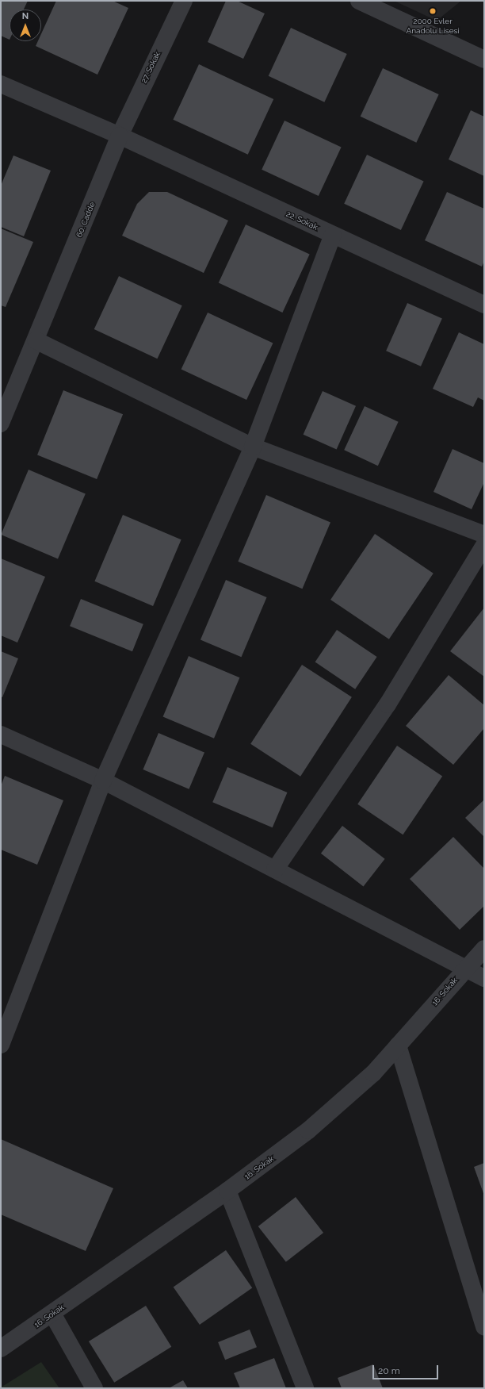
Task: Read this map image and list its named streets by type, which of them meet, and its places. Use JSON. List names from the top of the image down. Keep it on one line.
{"streets":{"street":["27. Sokak","60. Cadde","22. Sokak","16. Sokak"]},"crossings":[["27. Sokak","60. Cadde"],["27. Sokak","22. Sokak"],["60. Cadde","22. Sokak"]],"places":["2000 Evler Anadolu Lisesi"],"scale_bar":"20 m","north":"top"}
